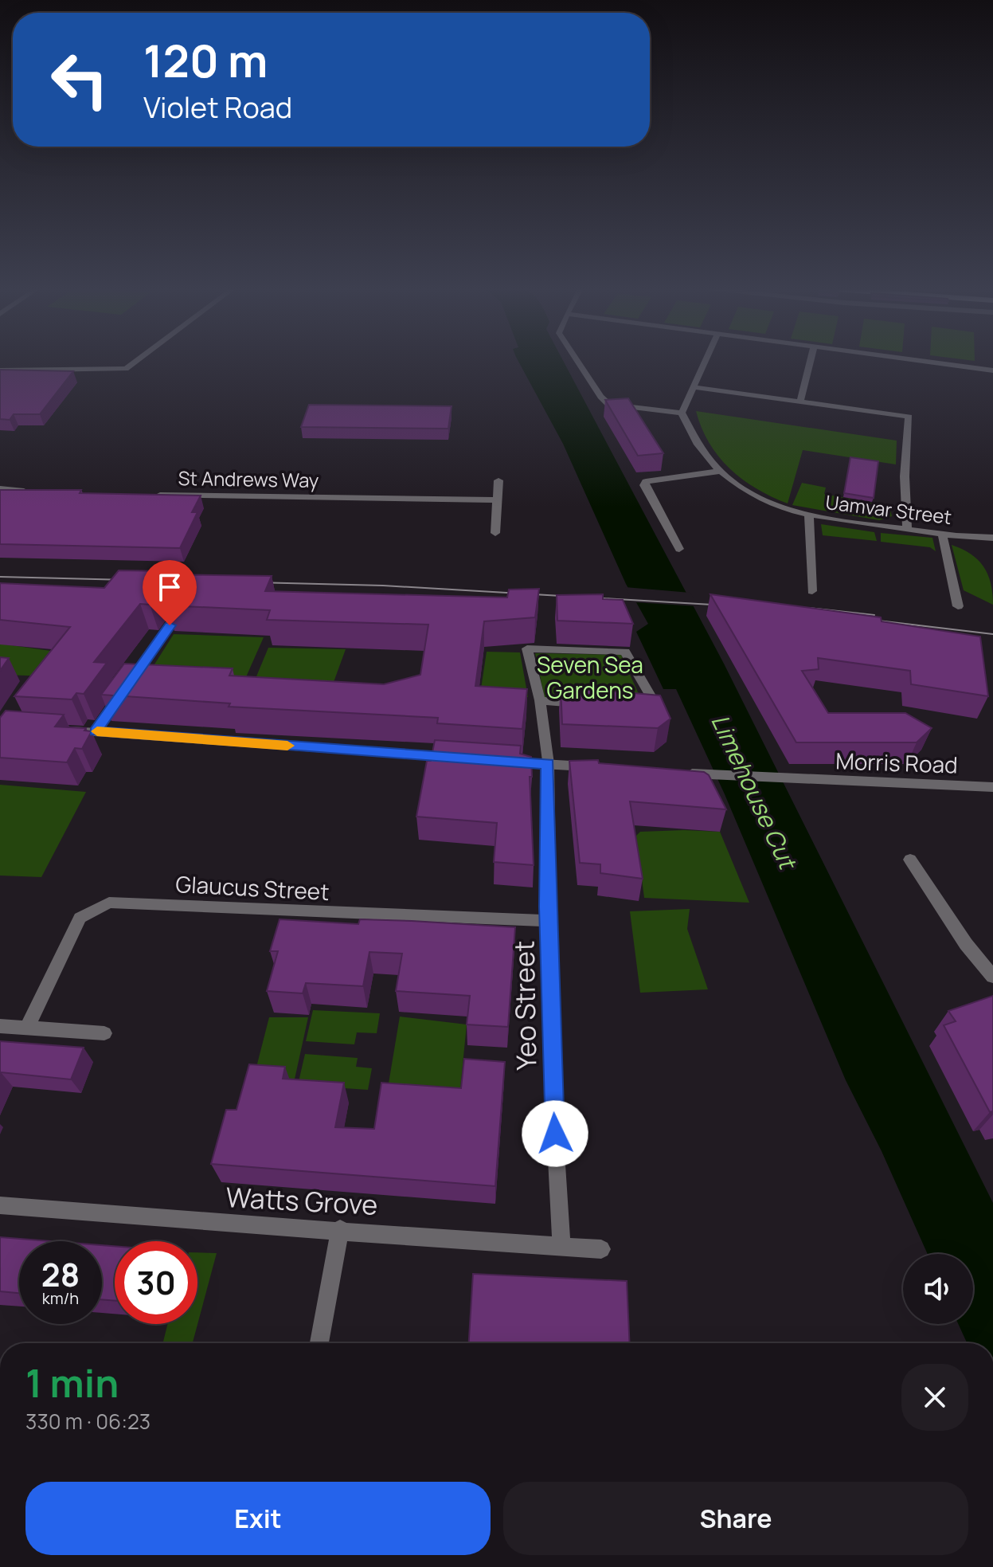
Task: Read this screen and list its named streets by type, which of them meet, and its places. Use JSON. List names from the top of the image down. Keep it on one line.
{"streets":{"street":["St Andrews Way","Uamvar Street","Morris Road","Glaucus Street","Yeo Street","Watts Grove"]},"crossings":[["Glaucus Street","Yeo Street"],["Yeo Street","Watts Grove"]],"water":["Limehouse Cut"],"parks":["Seven Sea Gardens"],"page":{"turn":["120 m","Violet Road"],"speed":"28 km/h","limit":"30","heading":["1 min","330 m · 06:23"],"buttons":["Exit","Share"]}}
